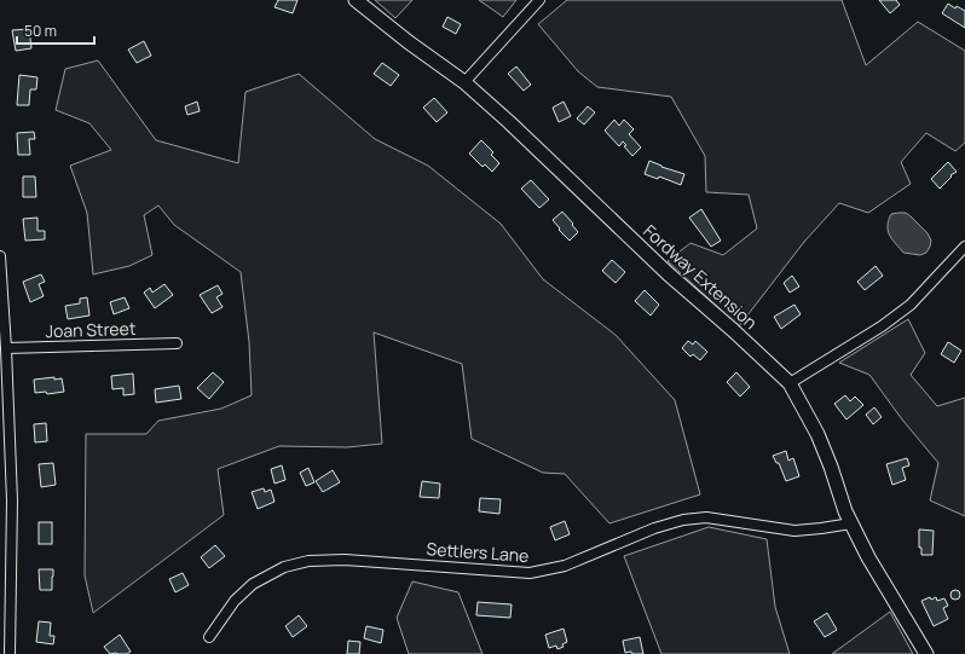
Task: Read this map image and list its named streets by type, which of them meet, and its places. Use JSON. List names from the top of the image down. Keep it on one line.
{"streets":{"street":["Fordway Extension","Joan Street","Settlers Lane"]},"crossings":[["Fordway Extension","Settlers Lane"]],"scale_bar":"50 m"}
